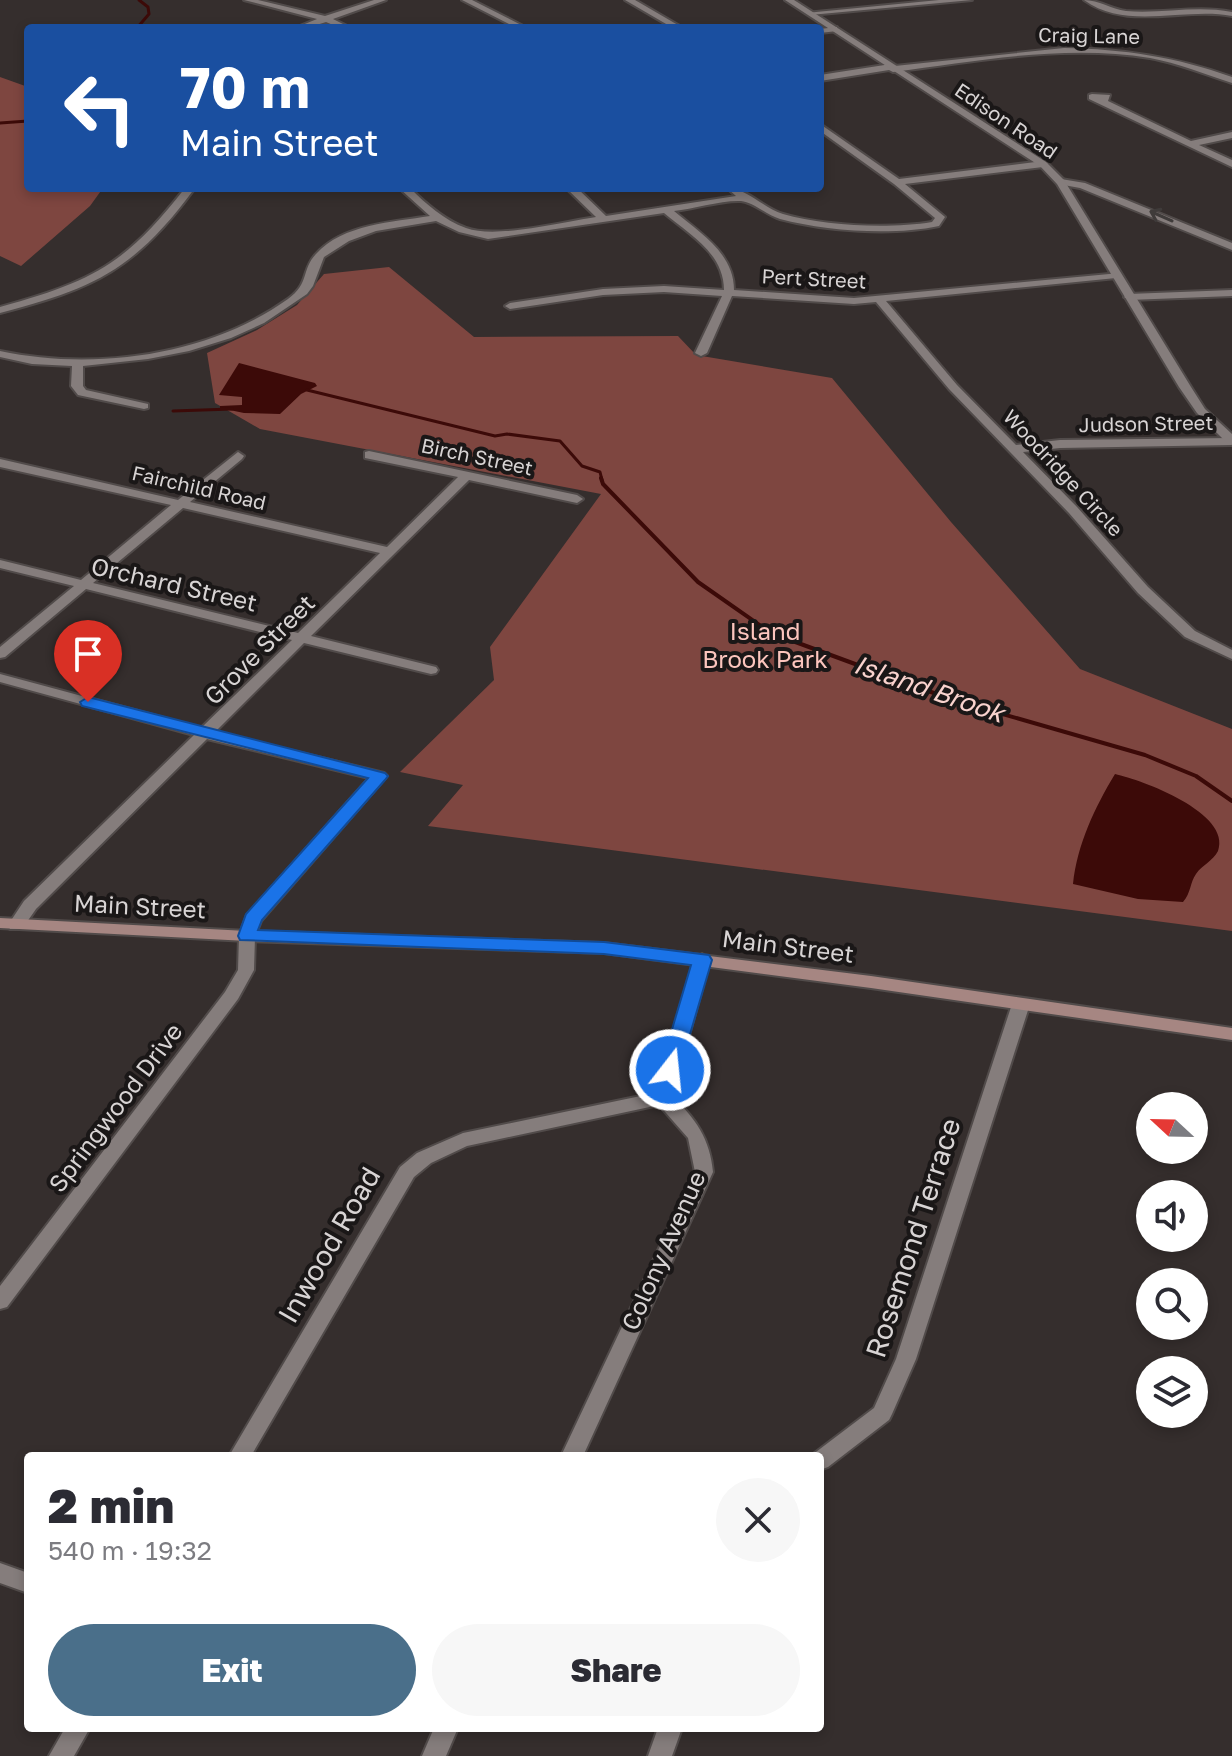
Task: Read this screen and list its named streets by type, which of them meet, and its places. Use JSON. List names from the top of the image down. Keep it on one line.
{"streets":{"main road":["Main Street"],"street":["Craig Lane","Edison Road","Pert Street","Judson Street","Birch Street","Woodridge Circle","Fairchild Road","Orchard Street","Grove Street","Springwood Drive","Rosemond Terrace","Inwood Road","Colony Avenue"]},"crossings":[["Craig Lane","Edison Road"],["Edison Road","Pert Street"],["Edison Road","Judson Street"],["Pert Street","Woodridge Circle"],["Judson Street","Woodridge Circle"],["Birch Street","Grove Street"],["Fairchild Road","Grove Street"],["Orchard Street","Grove Street"],["Grove Street","Main Street"],["Main Street","Springwood Drive"],["Main Street","Rosemond Terrace"],["Inwood Road","Colony Avenue"]],"water":["Island Brook"],"parks":["Island Brook Park"],"north":"left","page":{"turn":["70 m","Main Street"],"heading":["2 min","540 m · 19:32"],"buttons":["Exit","Share"]}}
